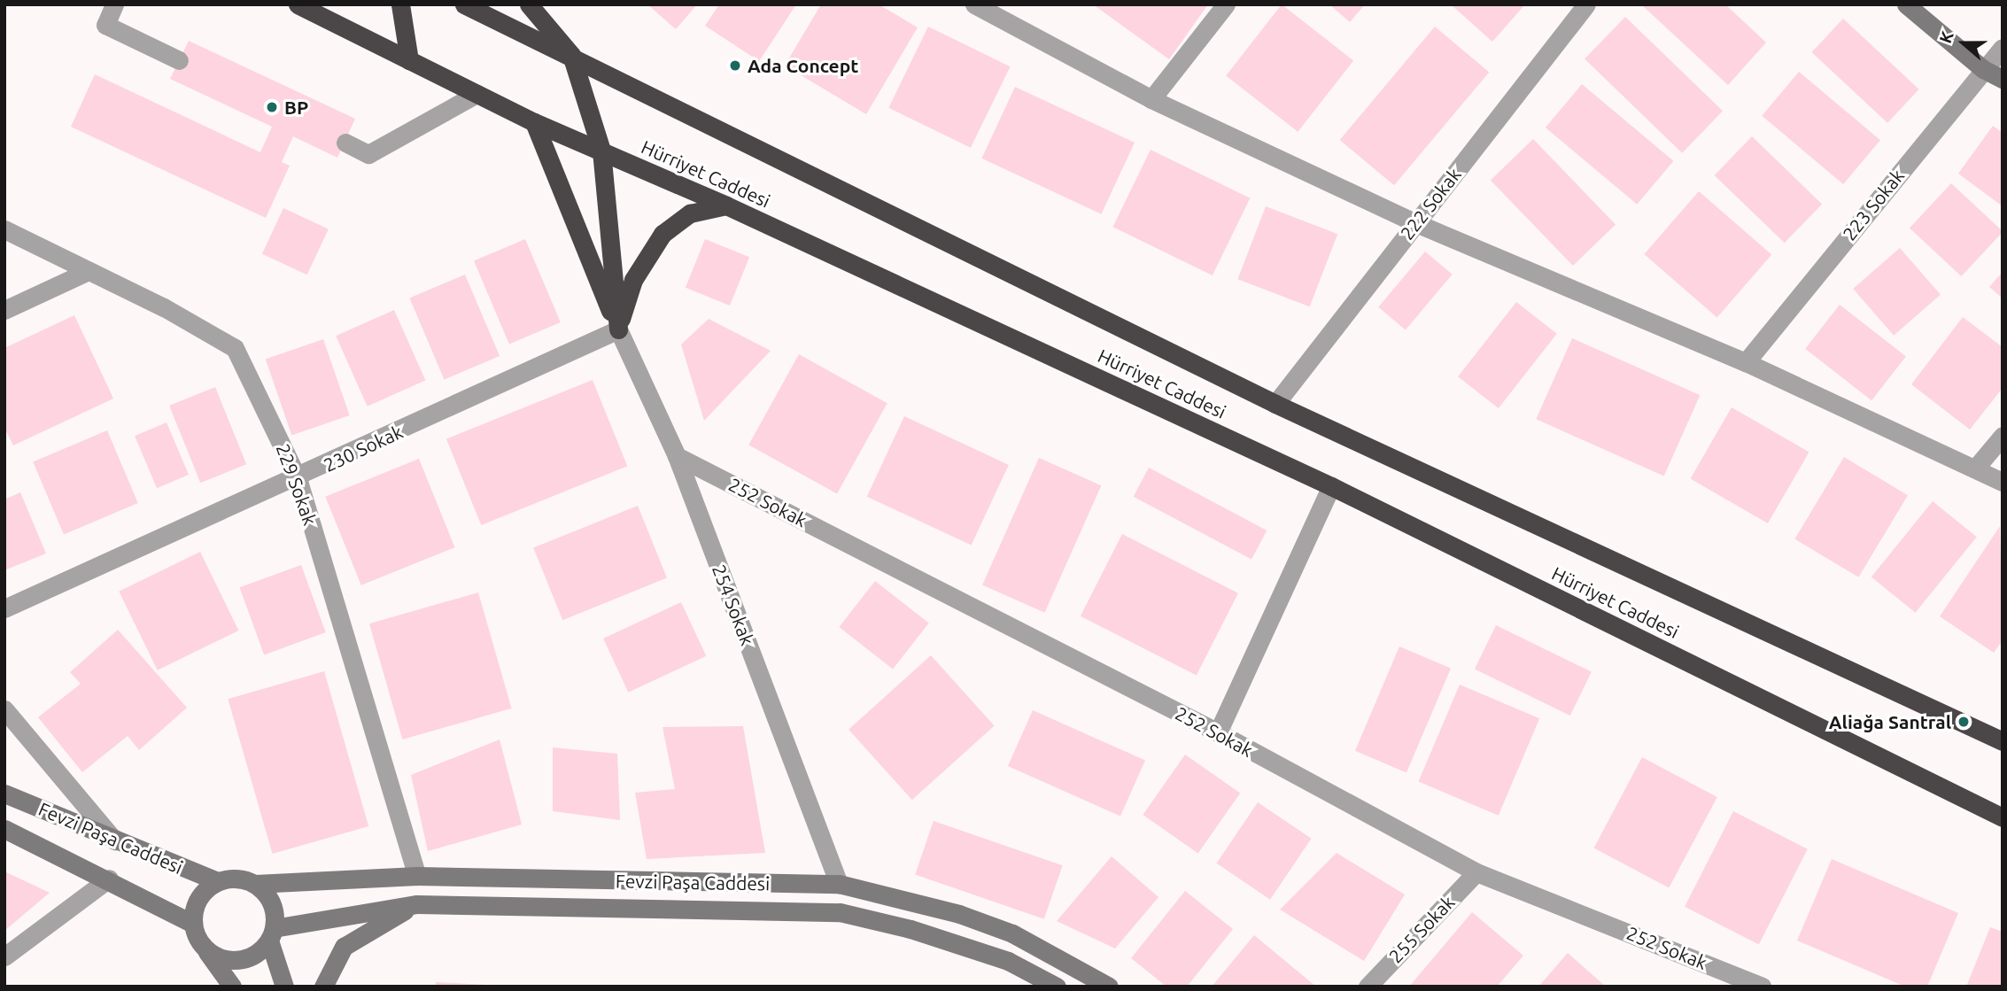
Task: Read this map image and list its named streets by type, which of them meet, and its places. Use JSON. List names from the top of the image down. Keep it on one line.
{"streets":{"highway":["Hürriyet Caddesi"],"street":["222 Sokak","223 Sokak","230 Sokak","229 Sokak","252 Sokak","254 Sokak","Fevzi Paşa Caddesi","255 Sokak"]},"crossings":[["Hürriyet Caddesi","222 Sokak"],["230 Sokak","229 Sokak"],["230 Sokak","254 Sokak"],["229 Sokak","Fevzi Paşa Caddesi"],["252 Sokak","254 Sokak"],["252 Sokak","255 Sokak"],["254 Sokak","Fevzi Paşa Caddesi"]],"places":["Ada Concept","BP","Aliağa Santral"],"north":"left"}
